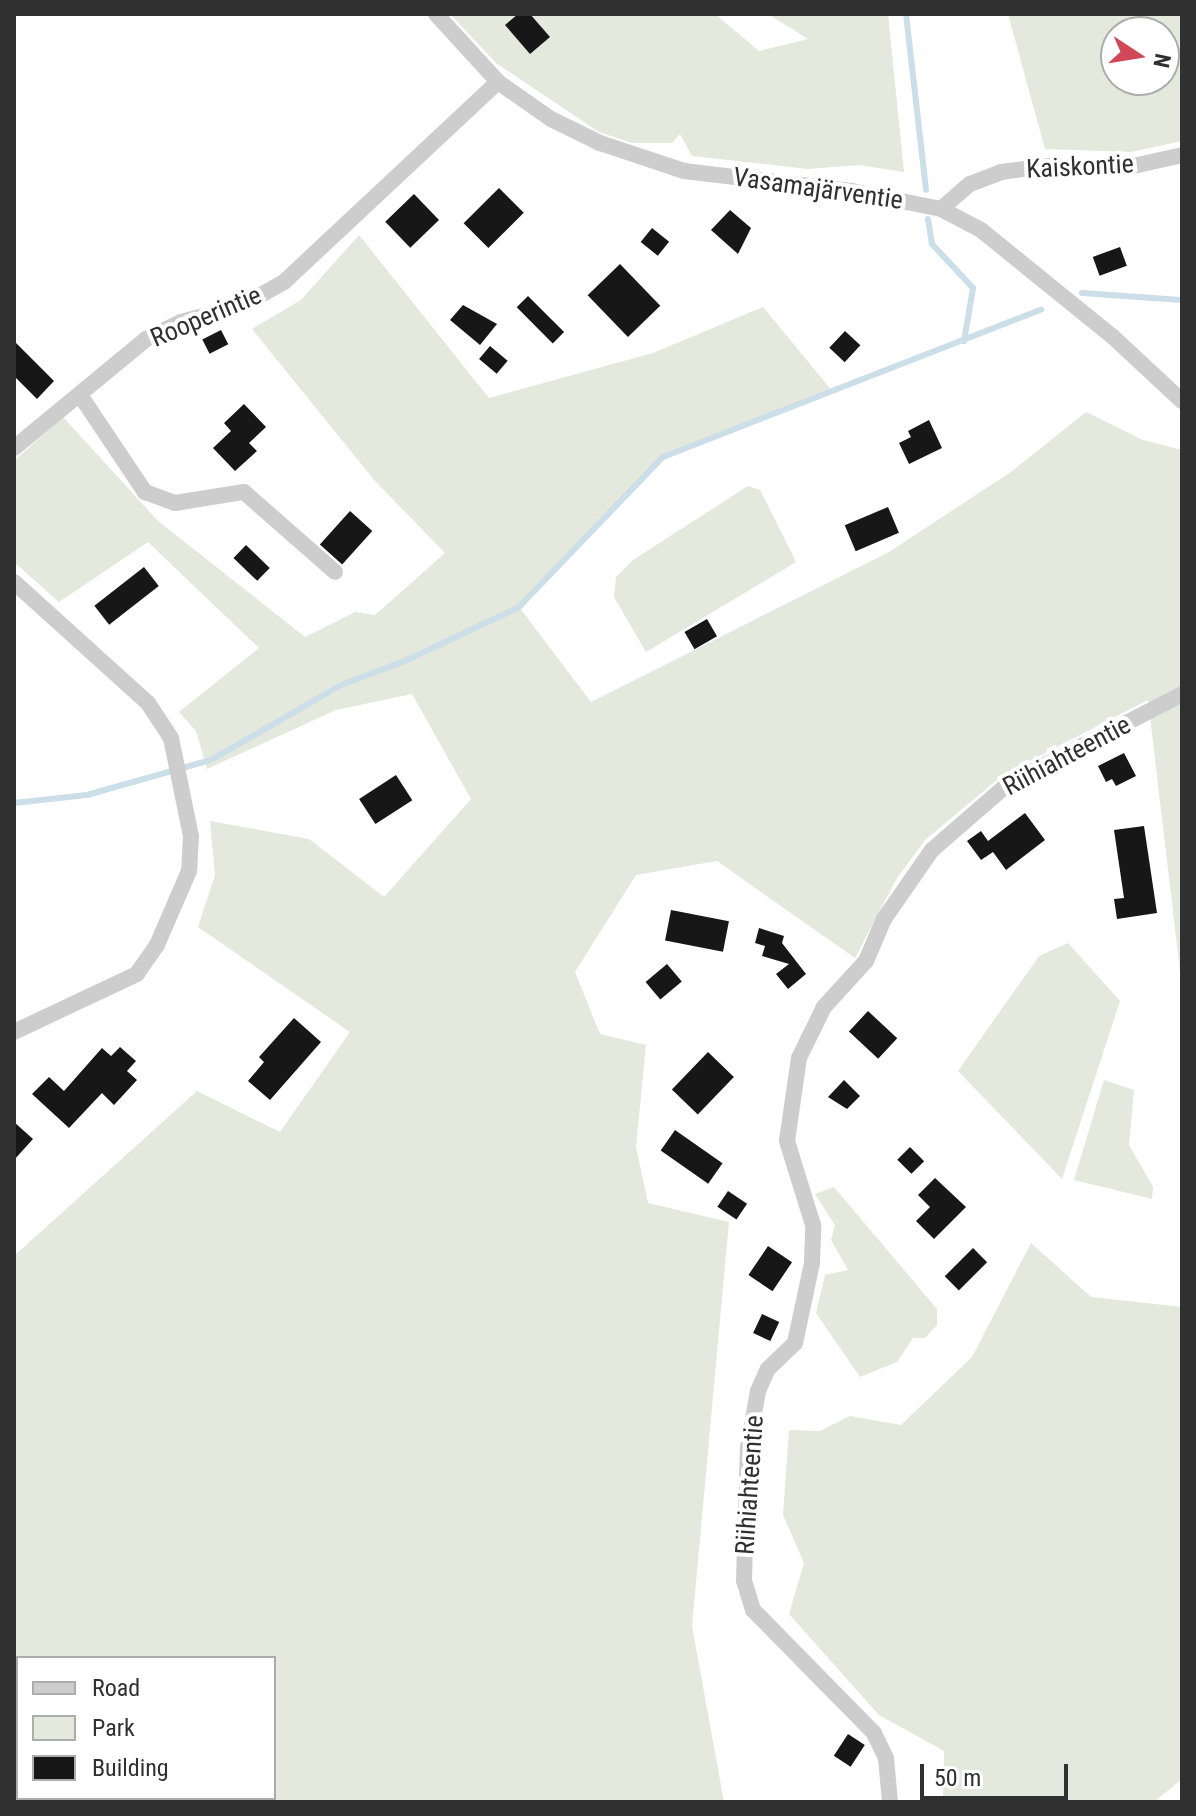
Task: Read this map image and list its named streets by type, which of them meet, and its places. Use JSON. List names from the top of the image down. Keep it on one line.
{"streets":{"street":["Kaiskontie","Vasamajärventie","Rooperintie","Riihiahteentie"]},"crossings":[["Kaiskontie","Vasamajärventie"],["Vasamajärventie","Rooperintie"]],"legend":["Road","Park","Building"],"scale_bar":"50 m","north":"right"}
